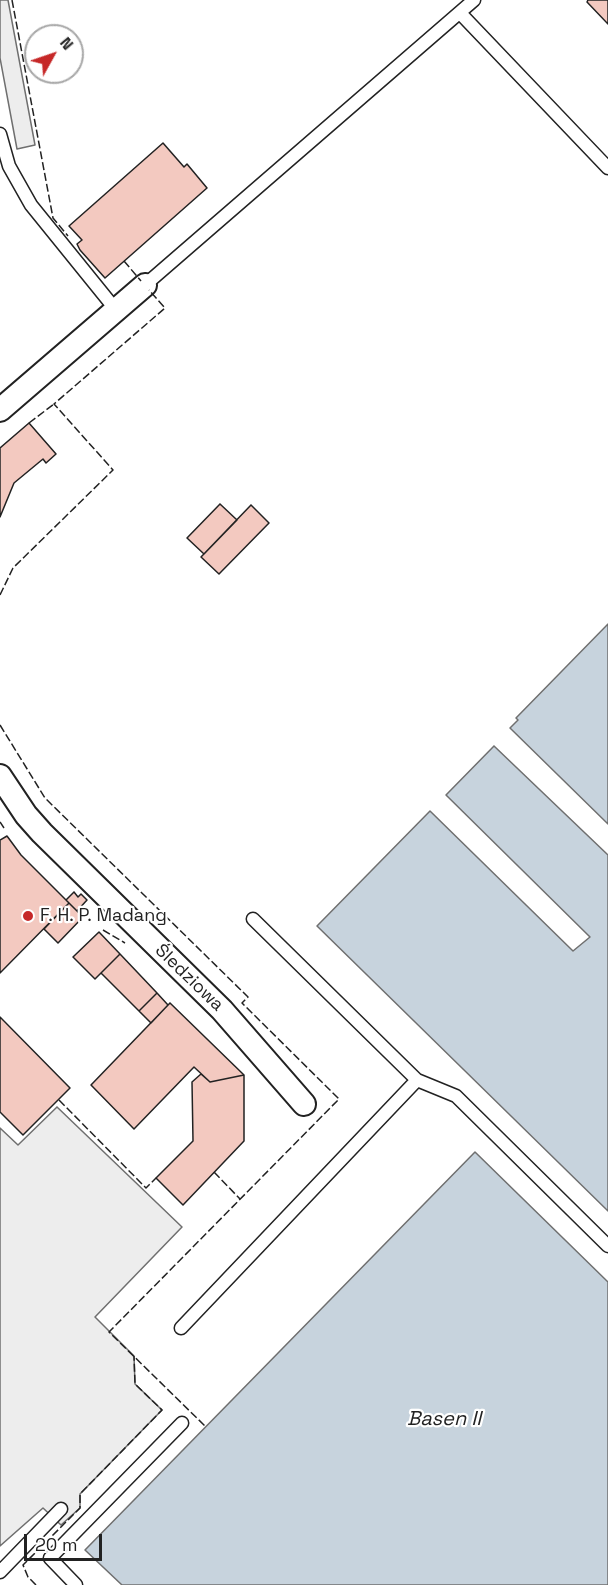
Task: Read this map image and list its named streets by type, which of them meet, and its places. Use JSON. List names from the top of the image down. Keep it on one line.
{"streets":{"street":["Śledziowa"]},"water":["Basen II"],"places":["F. H. P. Madang"],"scale_bar":"20 m","north":"top right"}
